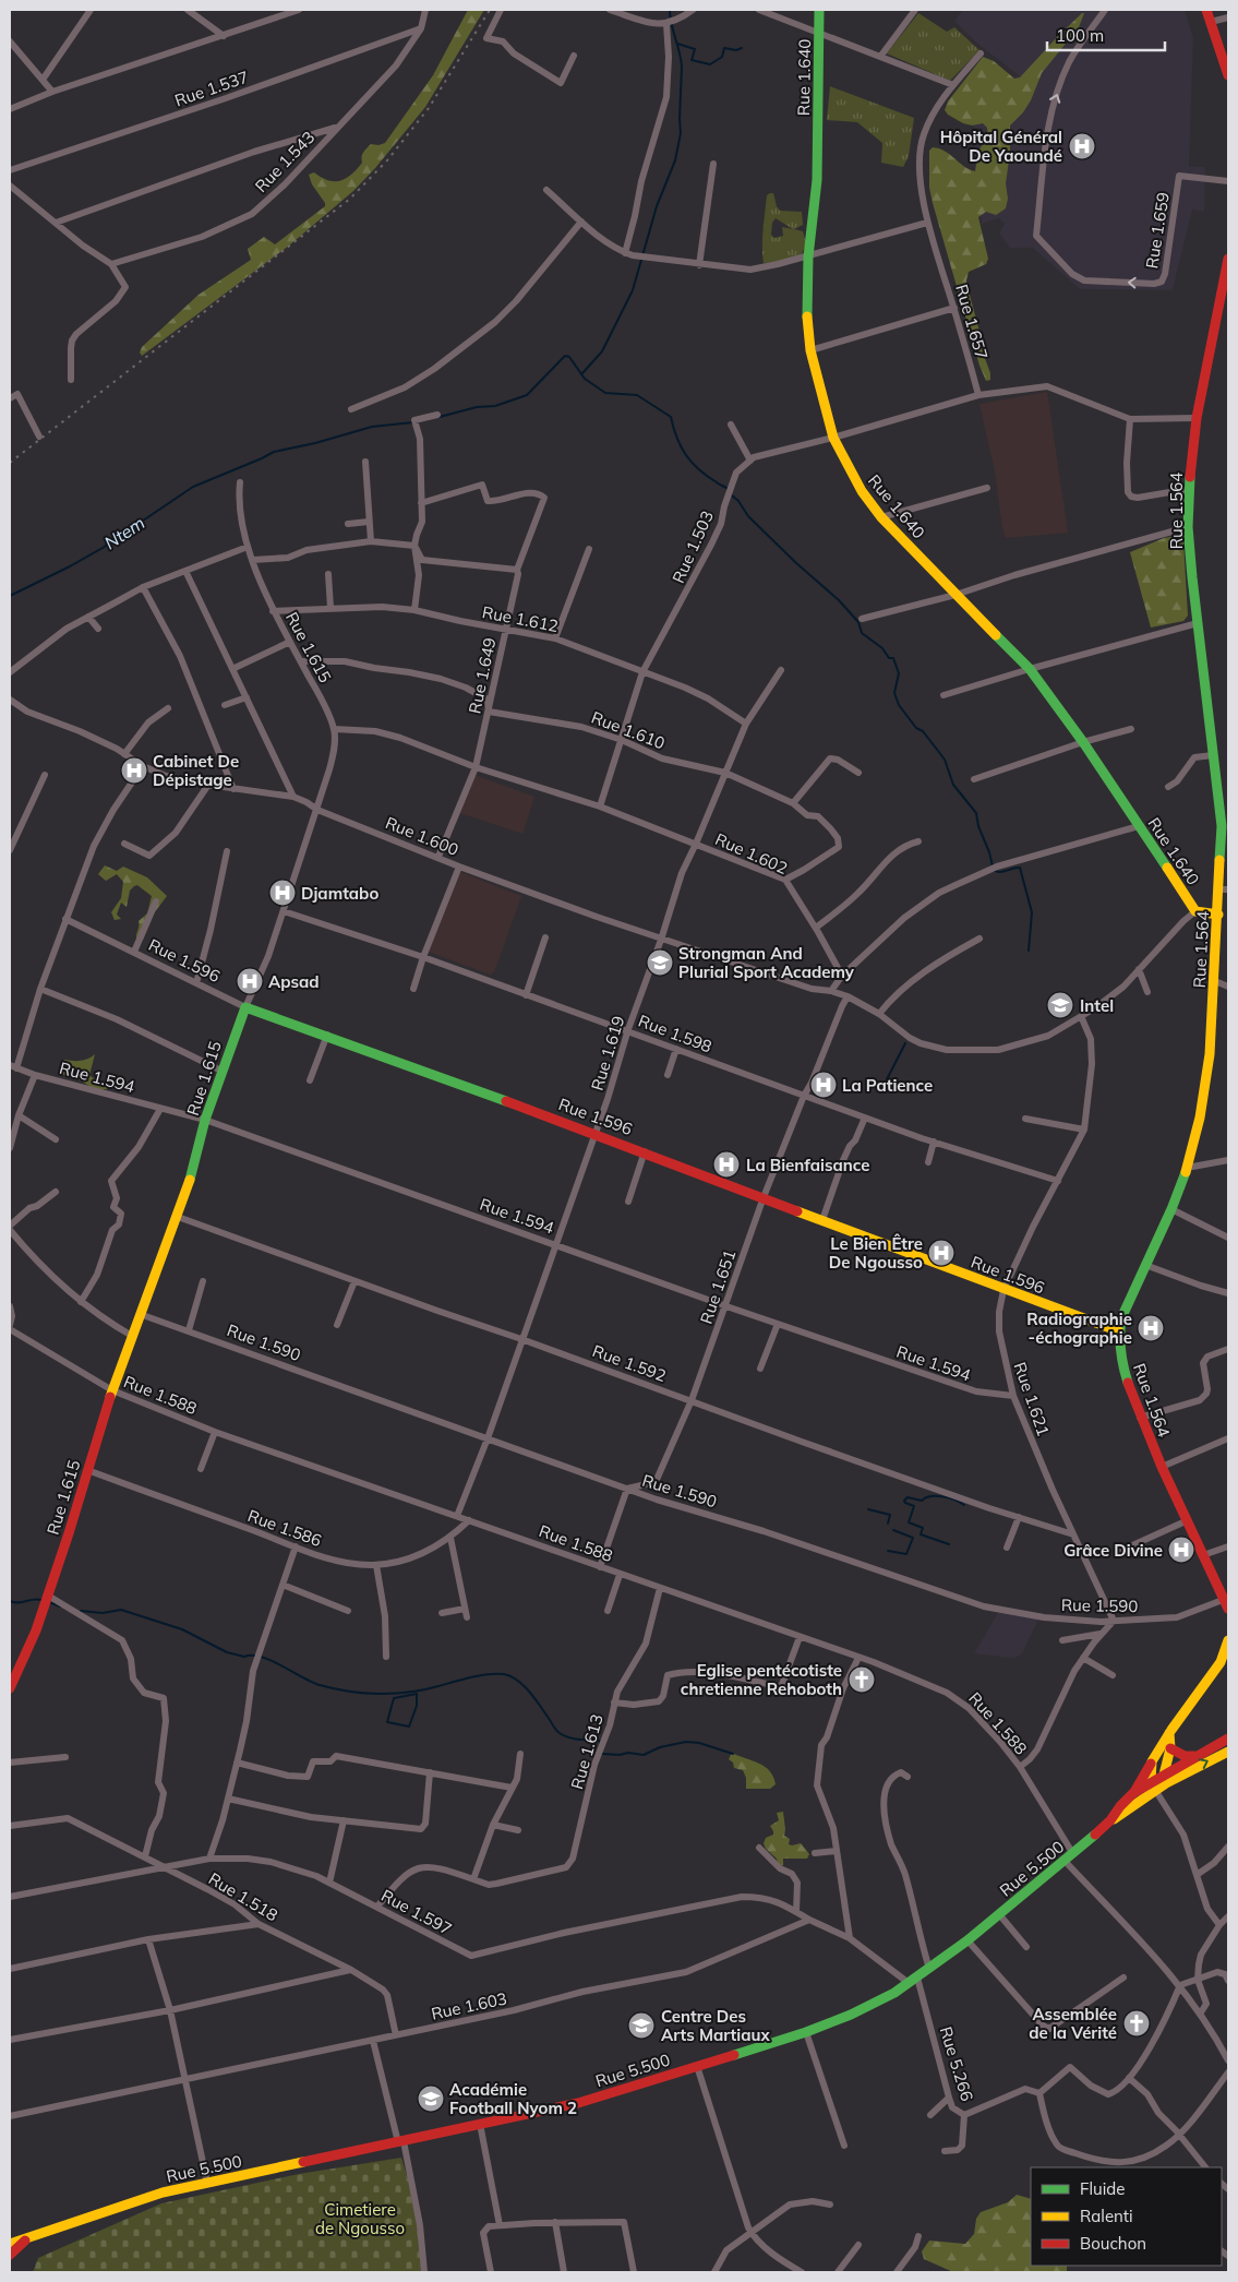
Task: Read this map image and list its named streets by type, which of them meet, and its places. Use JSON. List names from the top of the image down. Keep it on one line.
{"streets":{"main road":["Rue 1.640","Rue 1.564","Rue 1.615","Rue 1.596","Rue 5.500"],"street":["Rue 1.537","Rue 1.543","Rue 1.659","Rue 1.657","Rue 1.503","Rue 1.612","Rue 1.649","Rue 1.610","Rue 1.600","Rue 1.602","Rue 1.598","Rue 1.619","Rue 1.594","Rue 1.651","Rue 1.590","Rue 1.592","Rue 1.588","Rue 1.621","Rue 1.586","Rue 1.613","Rue 1.518","Rue 1.597","Rue 1.603","Rue 5.266"]},"crossings":[["Rue 1.640","Rue 1.564"],["Rue 1.537","Rue 1.543"],["Rue 1.564","Rue 1.596"],["Rue 1.564","Rue 1.590"],["Rue 1.503","Rue 1.612"],["Rue 1.503","Rue 1.610"],["Rue 1.503","Rue 1.602"],["Rue 1.612","Rue 1.615"],["Rue 1.612","Rue 1.649"],["Rue 1.612","Rue 1.619"],["Rue 1.615","Rue 1.600"],["Rue 1.615","Rue 1.602"],["Rue 1.615","Rue 1.596"],["Rue 1.615","Rue 1.598"],["Rue 1.615","Rue 1.594"],["Rue 1.615","Rue 1.590"],["Rue 1.615","Rue 1.592"],["Rue 1.615","Rue 1.588"],["Rue 1.615","Rue 1.586"],["Rue 1.649","Rue 1.610"],["Rue 1.649","Rue 1.600"],["Rue 1.649","Rue 1.602"],["Rue 1.610","Rue 1.602"],["Rue 1.610","Rue 1.619"],["Rue 1.600","Rue 1.619"],["Rue 1.602","Rue 1.619"],["Rue 1.596","Rue 1.619"],["Rue 1.596","Rue 1.651"],["Rue 1.596","Rue 1.621"],["Rue 1.598","Rue 1.619"],["Rue 1.598","Rue 1.651"],["Rue 1.598","Rue 1.621"],["Rue 1.619","Rue 1.594"],["Rue 1.619","Rue 1.590"],["Rue 1.619","Rue 1.592"],["Rue 1.619","Rue 1.588"],["Rue 1.594","Rue 1.651"],["Rue 1.594","Rue 1.621"],["Rue 1.651","Rue 1.590"],["Rue 1.651","Rue 1.592"],["Rue 1.590","Rue 1.621"],["Rue 1.592","Rue 1.621"],["Rue 1.588","Rue 1.586"],["Rue 1.588","Rue 1.613"],["Rue 1.588","Rue 5.500"],["Rue 5.500","Rue 5.266"],["Rue 1.518","Rue 1.597"],["Rue 1.518","Rue 1.603"],["Rue 1.597","Rue 1.603"]],"water":["Ntem"],"parks":["Cimetiere de Ngousso"],"places":{"hospital":["Hôpital Général De Yaoundé","Cabinet De Dépistage","Djamtabo","Apsad","La Patience","La Bienfaisance","Le Bien Être De Ngousso","Radiographie -échographie","Grâce Divine"],"school or university":["Strongman And Plurial Sport Academy","Intel","Centre Des Arts Martiaux","Académie Football Nyom 2"],"church":["Eglise pentécotiste chretienne Rehoboth","Assemblée de la Vérité"]},"legend":["Fluide","Ralenti","Bouchon"],"scale_bar":"100 m"}
